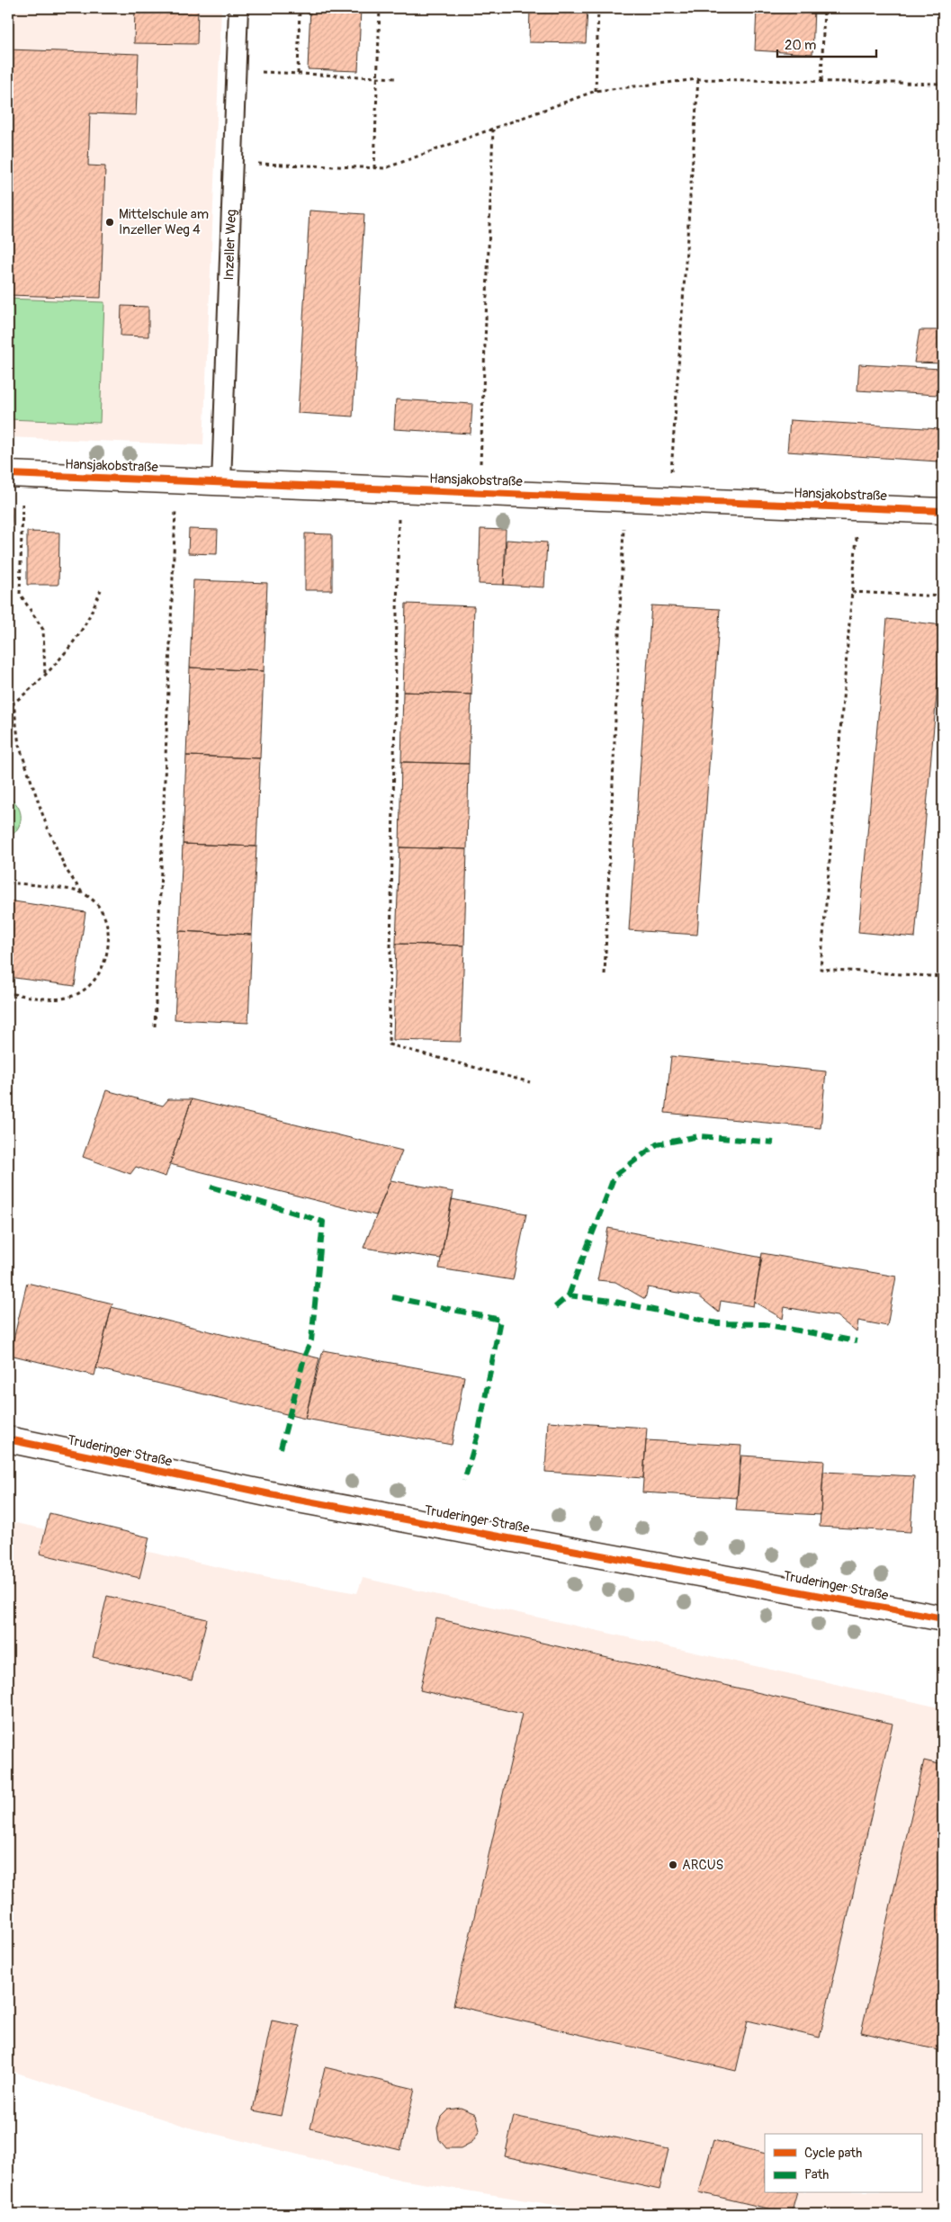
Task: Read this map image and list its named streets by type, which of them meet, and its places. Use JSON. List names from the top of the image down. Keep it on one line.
{"streets":{"street":["Hansjakobstraße","Truderinger Straße"],"lane":["Inzeller Weg"]},"crossings":[["Inzeller Weg","Hansjakobstraße"]],"places":["Mittelschule am Inzeller Weg 4","ARCUS"],"legend":["Cycle path","Path"],"scale_bar":"20 m"}
